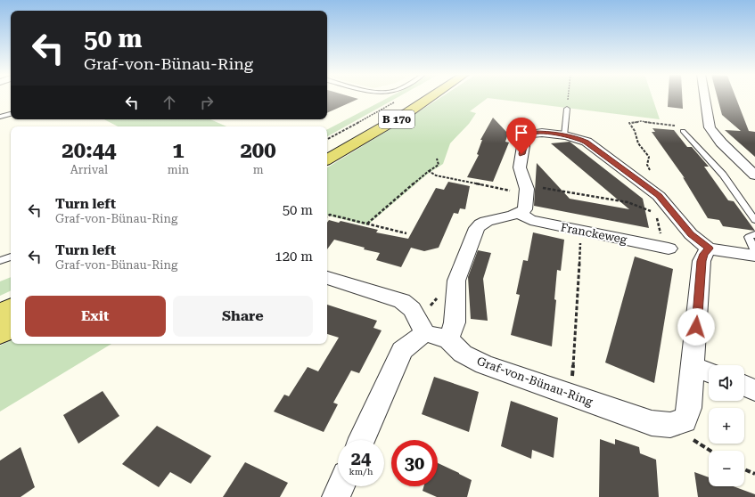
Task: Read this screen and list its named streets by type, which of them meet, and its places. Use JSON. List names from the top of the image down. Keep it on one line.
{"streets":{"main road":["B 170"],"street":["Franckeweg","Graf-von-Bünau-Ring"]},"page":{"turn":["50 m","Graf-von-Bünau-Ring"],"eta":["20:44","Arrival","1","min","200","m"],"list":[{"name":"Turn left","note":"Graf-von-Bünau-Ring","value":"50 m"},{"name":"Turn left","note":"Graf-von-Bünau-Ring","value":"120 m"}],"buttons":["Exit","Share"],"map_buttons":["+","−"],"speed":"24 km/h","limit":"30"}}
